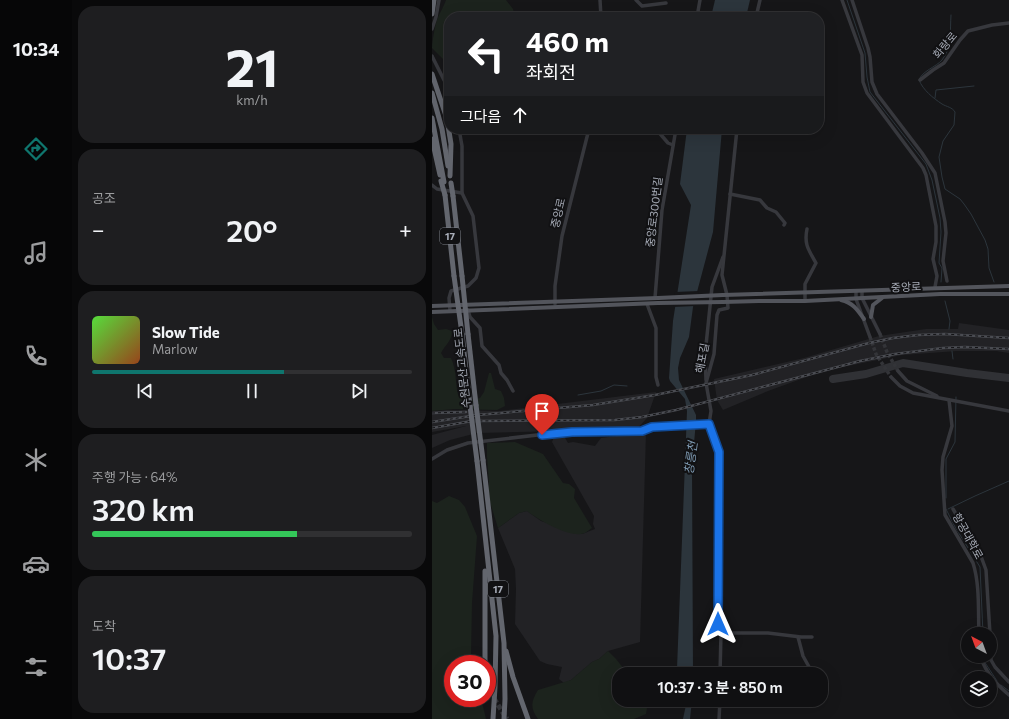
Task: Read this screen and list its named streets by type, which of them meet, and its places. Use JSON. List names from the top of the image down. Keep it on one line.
{"streets":{"highway":["17","수원문산고속도로"],"main road":["중앙로"],"street":["화랑로","중앙로300번길","해포길","항공대학로"]},"crossings":[["중앙로300번길","중앙로"],["중앙로","해포길"]],"water":["창릉천"],"north":"top left","page":{"tabs":"10:34","tile":[["21","km/h"],"공조",["주행 가능 · 64%","320 km"],["도착","10:37"]],"turn":["460 m","좌회전"],"then":"그다음","heat":["−","20°","+"],"song":["Slow Tide","Marlow"],"limit":"30","trip":"10:37 · 3 분 · 850 m"}}
